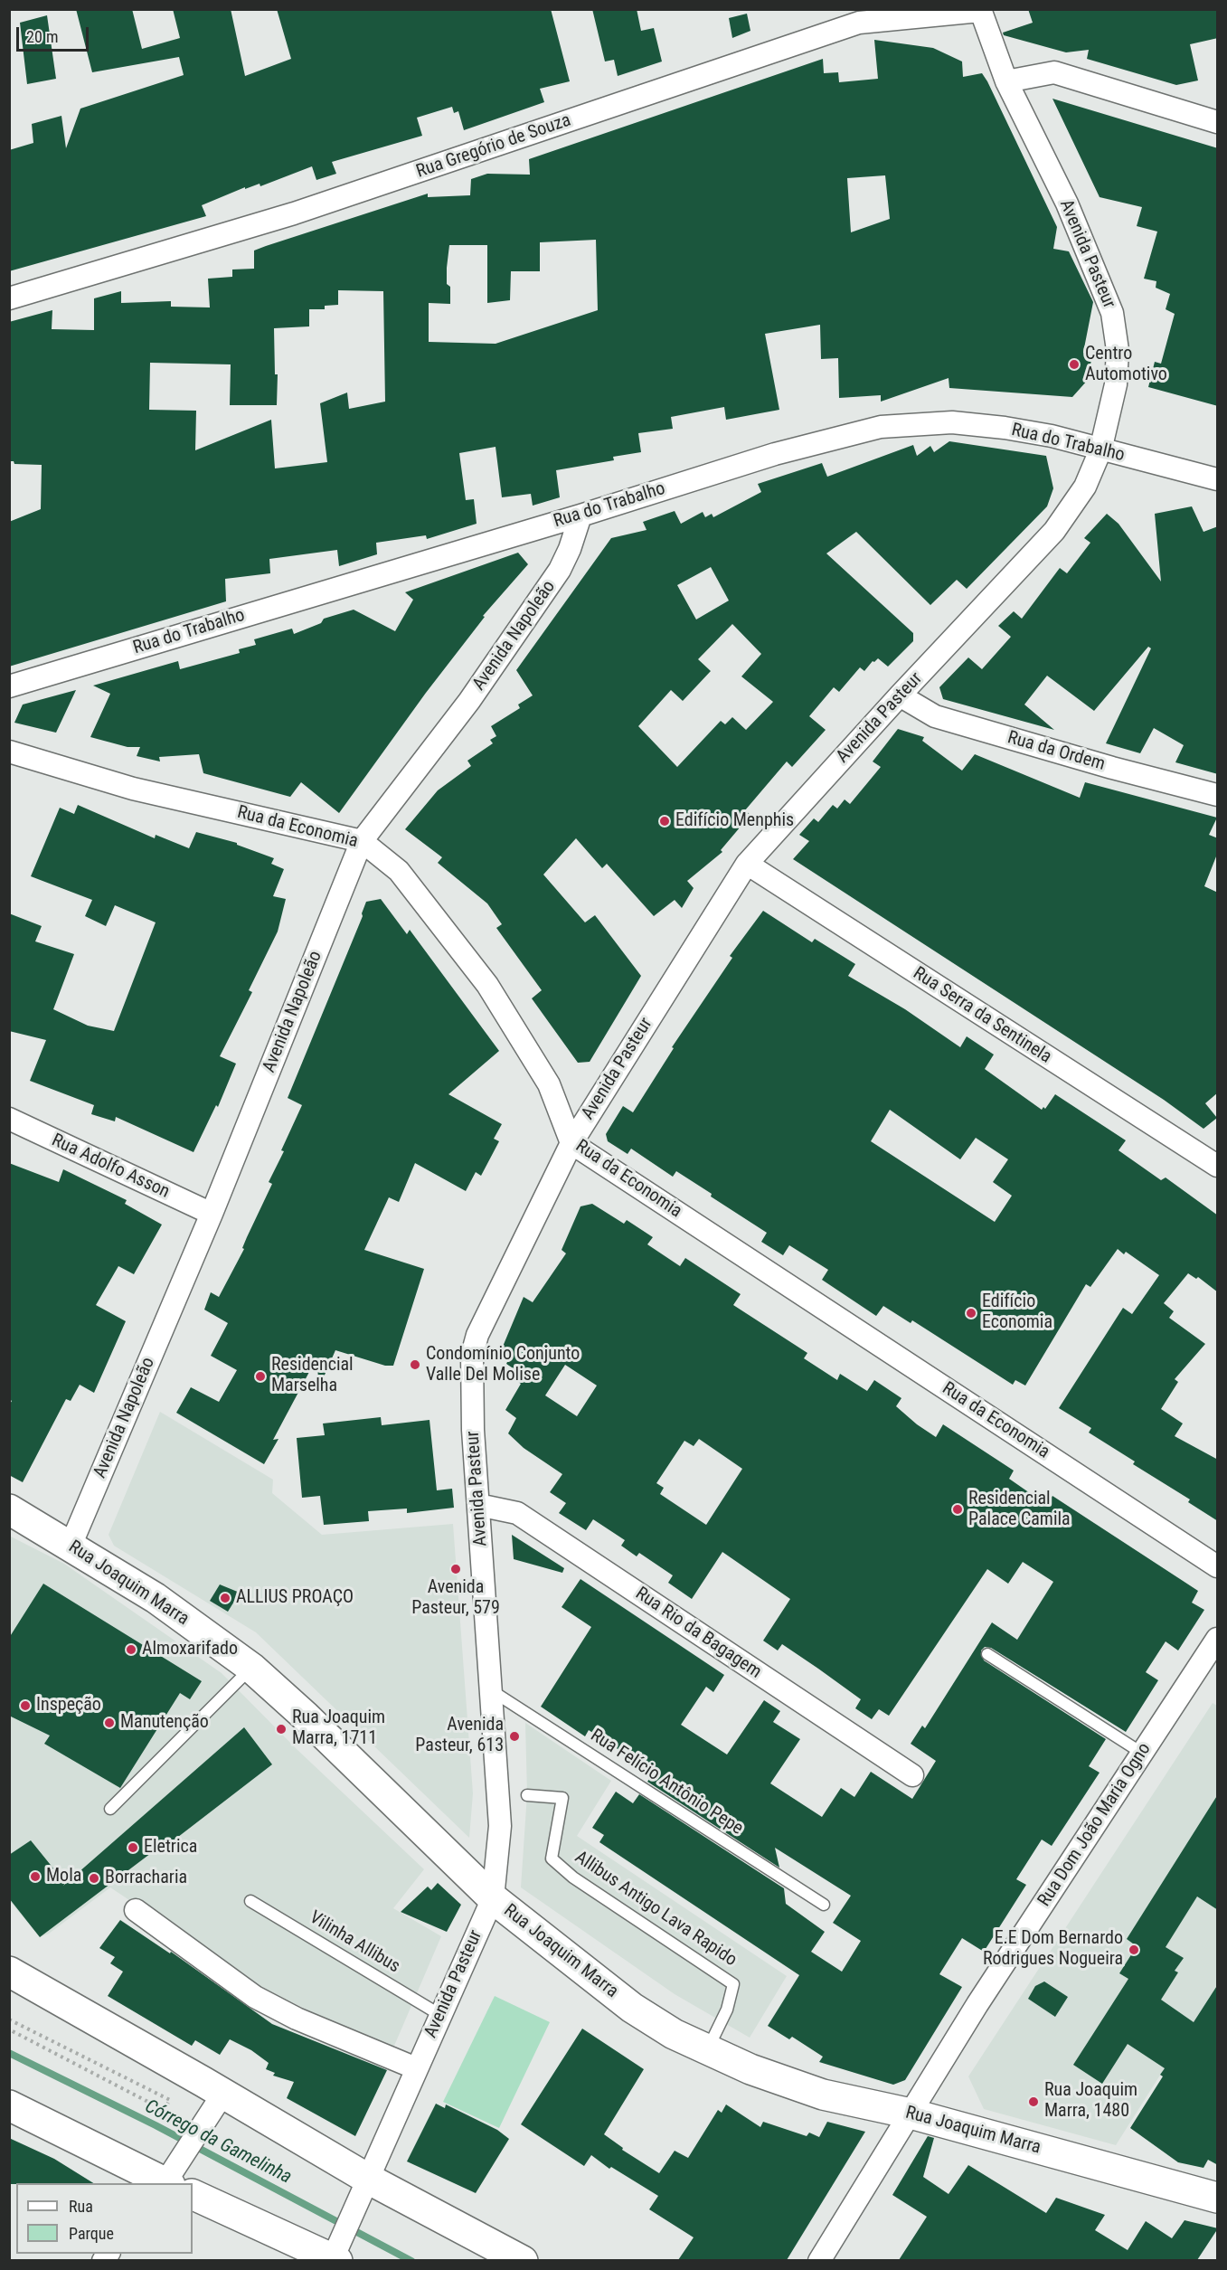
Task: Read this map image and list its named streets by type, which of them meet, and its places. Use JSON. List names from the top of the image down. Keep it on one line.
{"streets":{"street":["Rua Gregório de Souza","Avenida Pasteur","Rua do Trabalho","Avenida Napoleão","Rua da Ordem","Rua da Economia","Rua Serra da Sentinela","Rua Adolfo Asson","Rua Joaquim Marra","Rua Rio da Bagagem","Rua Dom João Maria Ogno"],"lane":["Rua Felício Antônio Pepe","Allibus Antigo Lava Rapido","Vilinha Allibus"]},"crossings":[["Rua Gregório de Souza","Avenida Pasteur"],["Avenida Pasteur","Rua do Trabalho"],["Avenida Pasteur","Rua da Ordem"],["Avenida Pasteur","Rua da Economia"],["Avenida Pasteur","Rua Serra da Sentinela"],["Avenida Pasteur","Rua Joaquim Marra"],["Avenida Pasteur","Rua Rio da Bagagem"],["Avenida Pasteur","Rua Felício Antônio Pepe"],["Avenida Pasteur","Vilinha Allibus"],["Rua do Trabalho","Avenida Napoleão"],["Avenida Napoleão","Rua da Economia"],["Avenida Napoleão","Rua Adolfo Asson"],["Avenida Napoleão","Rua Joaquim Marra"],["Rua Joaquim Marra","Rua Dom João Maria Ogno"],["Rua Joaquim Marra","Allibus Antigo Lava Rapido"]],"water":["Córrego da Gamelinha"],"places":["Centro Automotivo","Edifício Menphis","Edifício Economia","Condomínio Conjunto Valle Del Molise","Residencial Marselha","Residencial Palace Camila","Avenida Pasteur, 579","ALLIUS PROAÇO","Almoxarifado","Inspeção","Manutenção","Rua Joaquim Marra, 1711","Avenida Pasteur, 613","Eletrica","Mola","Borracharia","E.E Dom Bernardo Rodrigues Nogueira","Rua Joaquim Marra, 1480"],"legend":["Rua","Parque"],"scale_bar":"20 m"}
